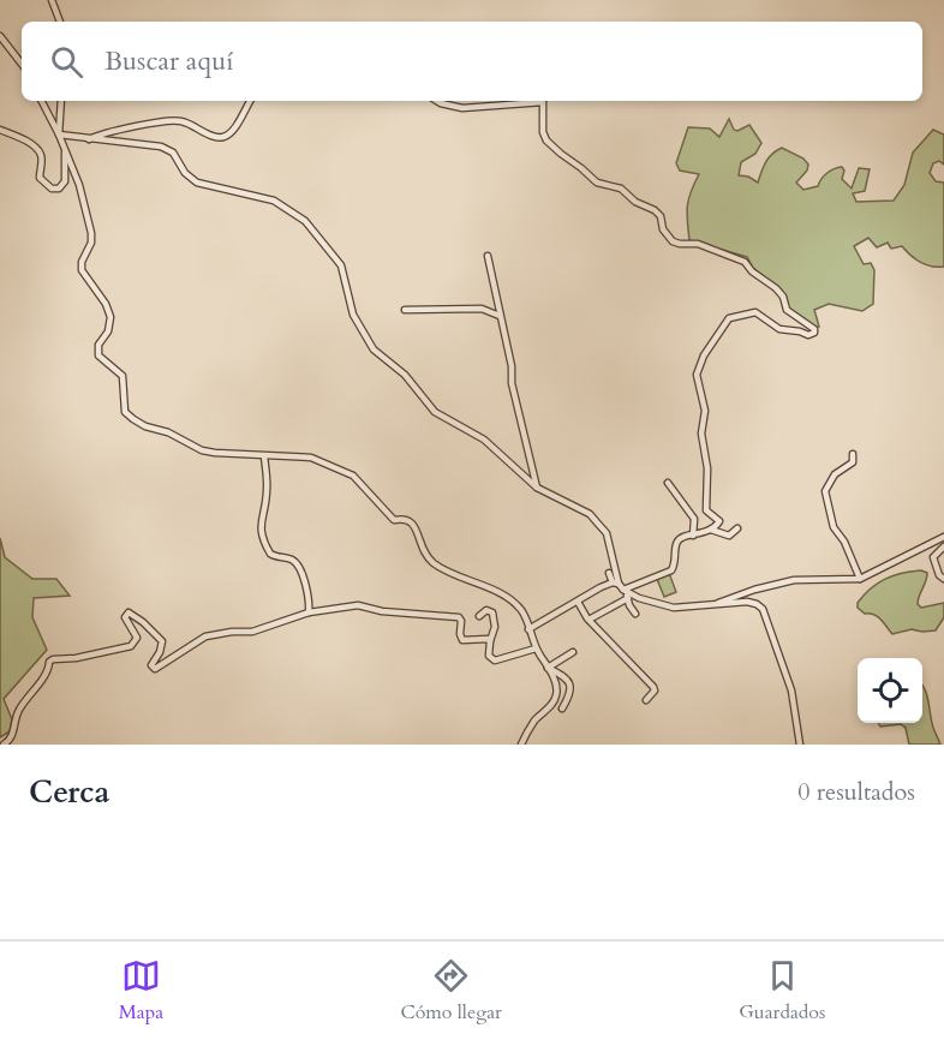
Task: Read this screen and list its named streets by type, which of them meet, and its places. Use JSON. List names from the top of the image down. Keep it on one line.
{"page":{"search":"Buscar aquí","heading":["Cerca","0 resultados"],"nav":["Mapa","Cómo llegar","Guardados"]}}
